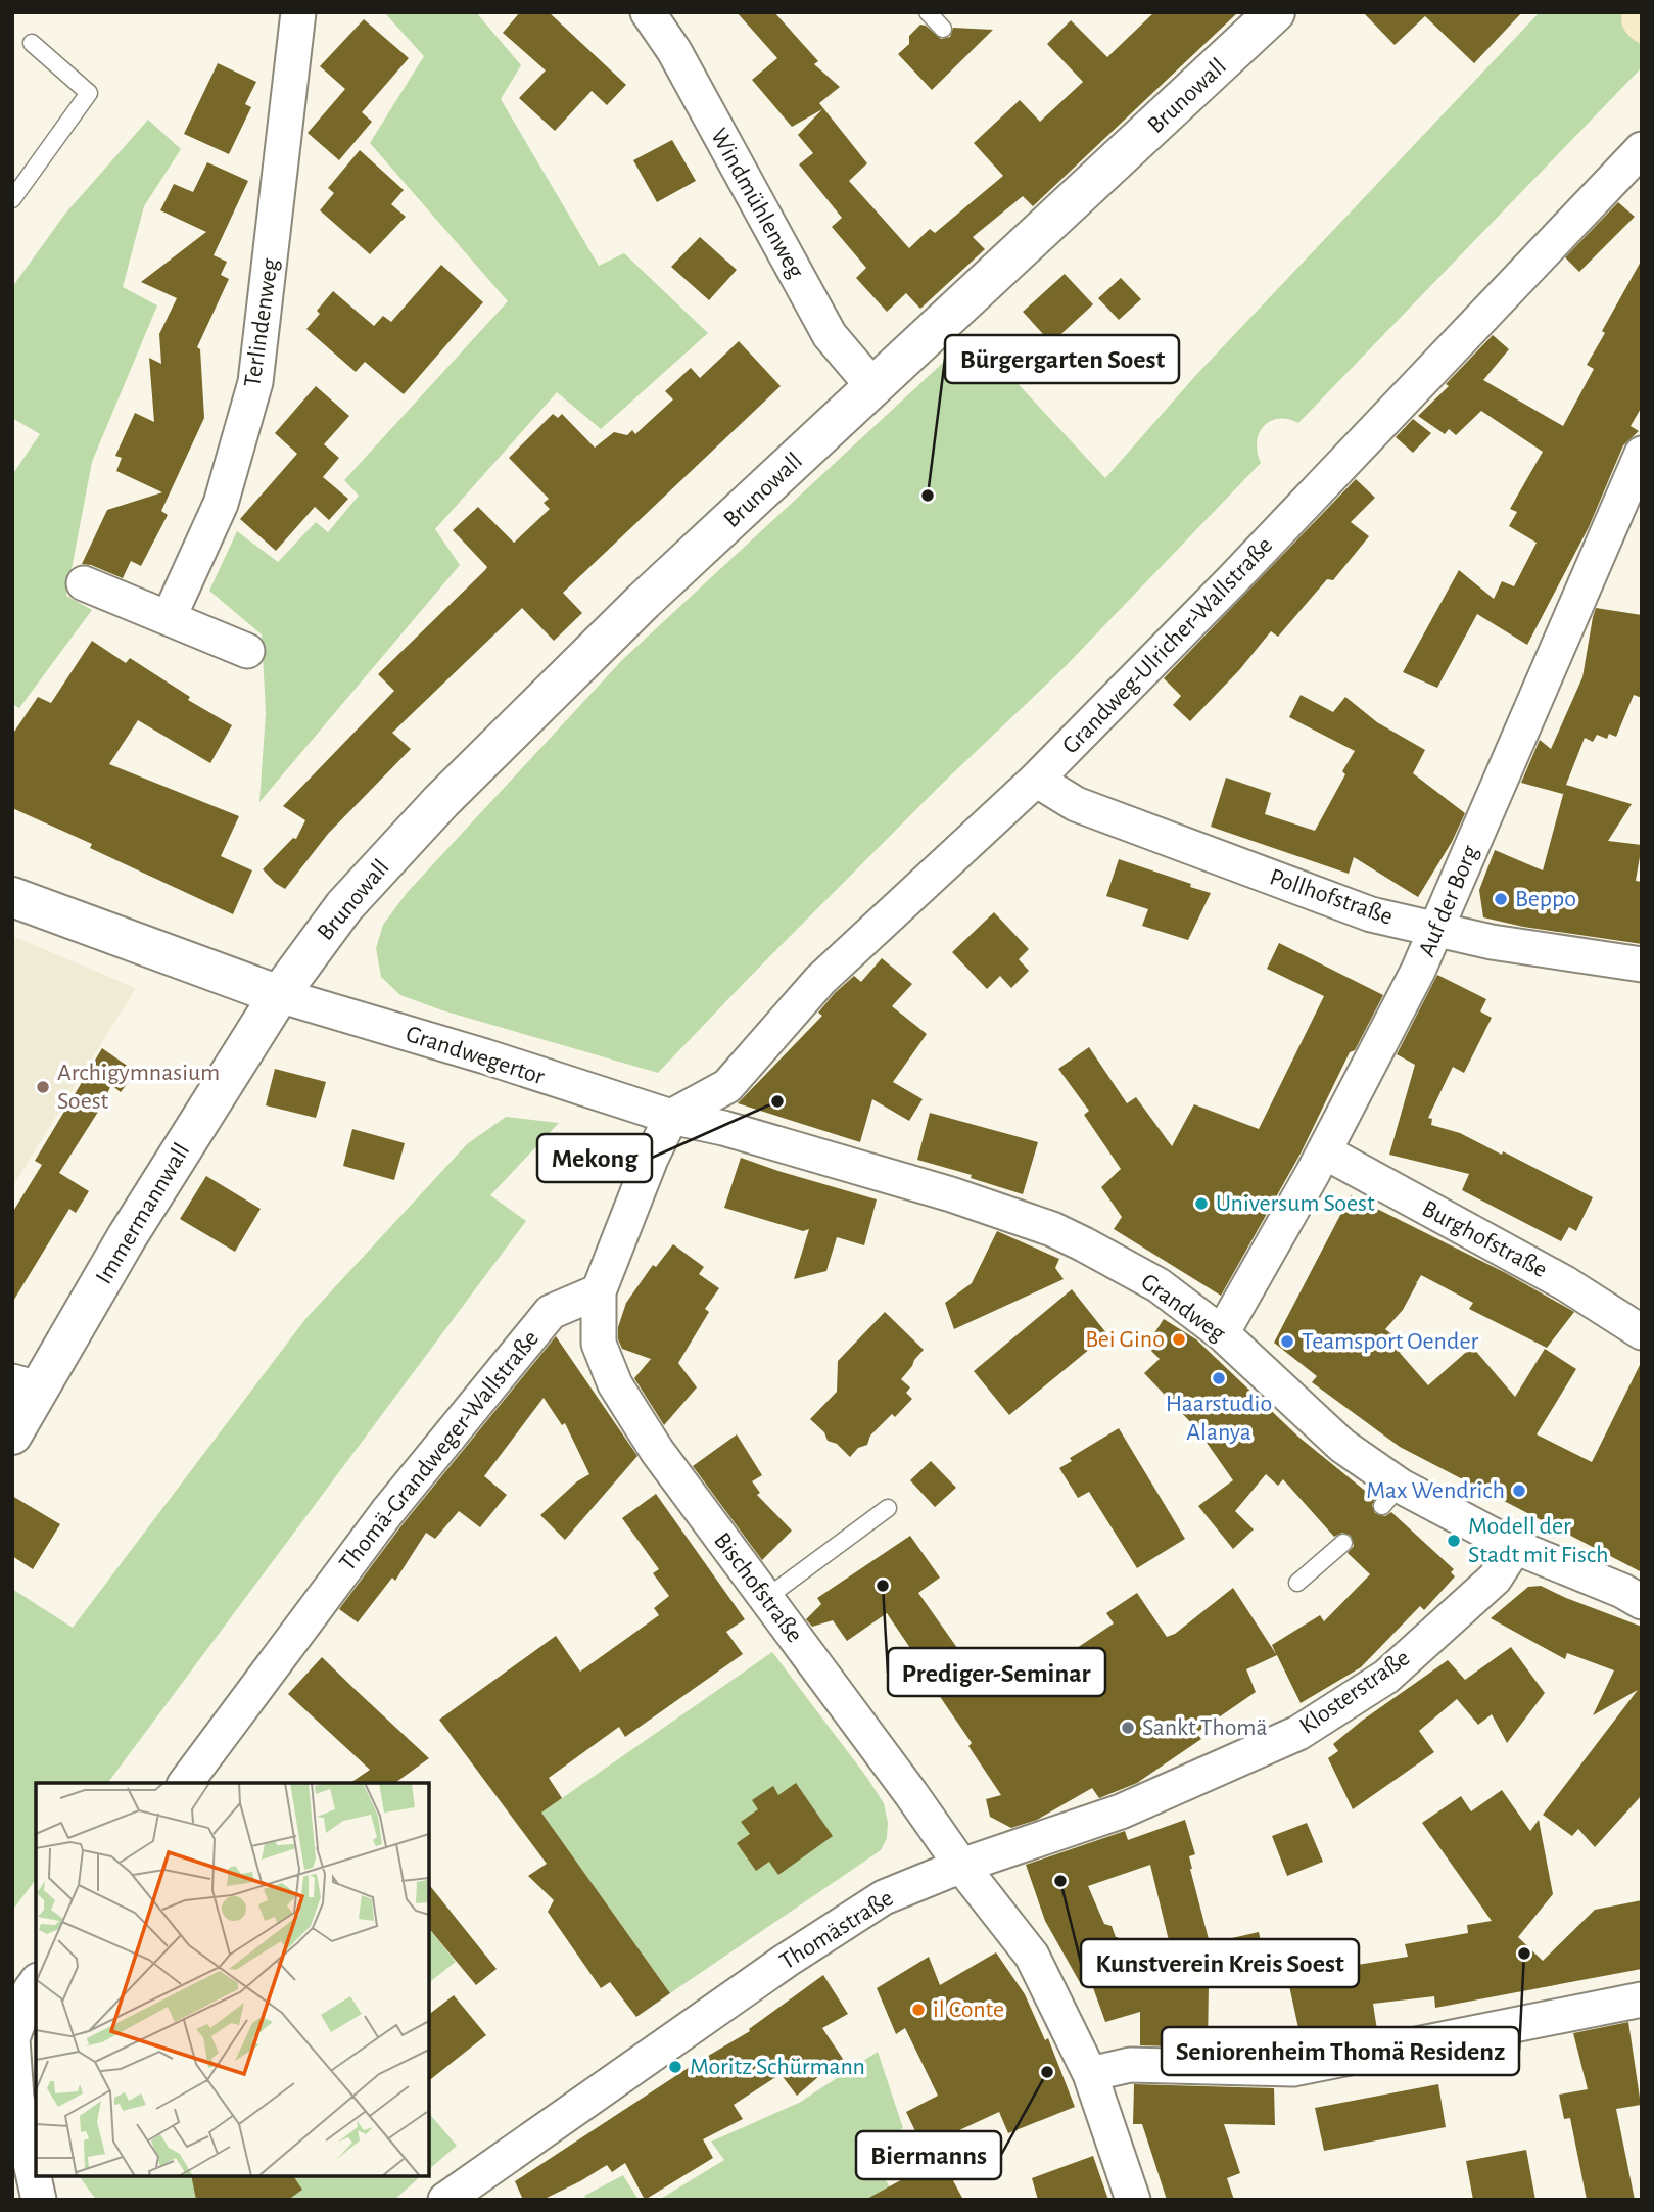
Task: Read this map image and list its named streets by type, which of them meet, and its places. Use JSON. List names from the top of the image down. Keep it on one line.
{"streets":{"street":["Brunowall","Windmühlenweg","Terlindenweg","Grandweg-Ulricher-Wallstraße","Pollhofstraße","Auf der Borg","Grandwegertor","Immermannwall","Burghofstraße","Grandweg","Thomä-Grandweger-Wallstraße","Bischofstraße","Klosterstraße","Thomästraße"]},"crossings":[["Brunowall","Windmühlenweg"],["Brunowall","Grandwegertor"],["Brunowall","Immermannwall"],["Grandweg-Ulricher-Wallstraße","Pollhofstraße"],["Grandweg-Ulricher-Wallstraße","Grandwegertor"],["Grandweg-Ulricher-Wallstraße","Grandweg"],["Pollhofstraße","Auf der Borg"],["Auf der Borg","Burghofstraße"],["Auf der Borg","Grandweg"],["Grandwegertor","Immermannwall"],["Grandwegertor","Grandweg"],["Grandweg","Klosterstraße"],["Thomä-Grandweger-Wallstraße","Bischofstraße"],["Bischofstraße","Klosterstraße"],["Bischofstraße","Thomästraße"],["Klosterstraße","Thomästraße"]],"places":["Bürgergarten Soest","Beppo","Archigymnasium Soest","Mekong","Universum Soest","Bei Gino","Teamsport Oender","Haarstudio Alanya","Max Wendrich","Modell der Stadt mit Fisch","Prediger-Seminar","Sankt Thomä","Kunstverein Kreis Soest","Seniorenheim Thomä Residenz","il Conte","Moritz Schürmann","Biermanns"]}
